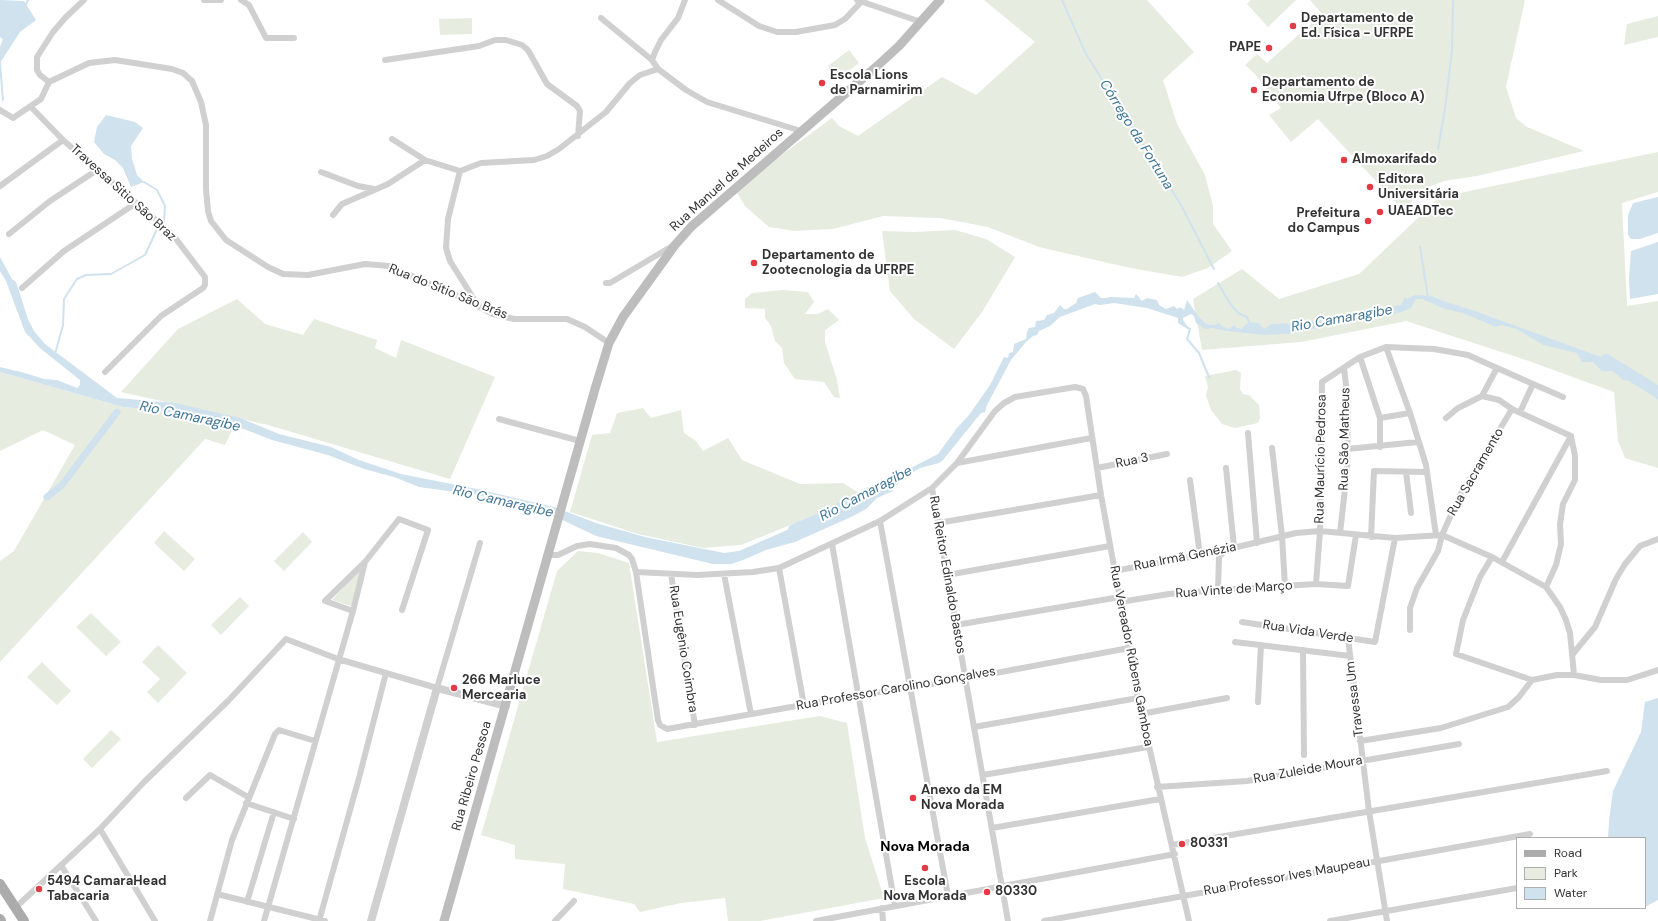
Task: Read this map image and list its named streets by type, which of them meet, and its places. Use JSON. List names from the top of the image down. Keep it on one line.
{"streets":{"main road":["Rua Manuel de Medeiros","Rua Ribeiro Pessoa"],"street":["Travessa Sitio São Braz","Rua do Sítio São Brás","Rua São Matheus","Rua Maurício Pedrosa","Rua 3","Rua Sacramento","Rua Irmã Genézia","Rua Reitor Edinaldo Bastos","Rua Vinte de Março","Rua Vida Verde","Rua Eugênio Coimbra","Rua Vereador Rúbens Gamboa","Rua Professor Carolino Gonçalves","Travessa Um","Rua Zuleide Moura","Rua Professor Ives Maupeau"]},"crossings":[["Rua Manuel de Medeiros","Rua do Sítio São Brás"],["Rua Manuel de Medeiros","Rua Ribeiro Pessoa"],["Rua São Matheus","Rua Maurício Pedrosa"],["Rua São Matheus","Rua Irmã Genézia"],["Rua Maurício Pedrosa","Rua Irmã Genézia"],["Rua Maurício Pedrosa","Rua Vinte de Março"],["Rua 3","Rua Vereador Rúbens Gamboa"],["Rua Sacramento","Rua Irmã Genézia"],["Rua Irmã Genézia","Rua Vinte de Março"],["Rua Irmã Genézia","Rua Vida Verde"],["Rua Irmã Genézia","Rua Vereador Rúbens Gamboa"],["Rua Reitor Edinaldo Bastos","Rua Vinte de Março"],["Rua Reitor Edinaldo Bastos","Rua Professor Carolino Gonçalves"],["Rua Vinte de Março","Rua Vereador Rúbens Gamboa"],["Rua Vida Verde","Travessa Um"],["Rua Eugênio Coimbra","Rua Professor Carolino Gonçalves"],["Rua Vereador Rúbens Gamboa","Rua Professor Carolino Gonçalves"],["Rua Vereador Rúbens Gamboa","Rua Zuleide Moura"],["Rua Vereador Rúbens Gamboa","Rua Professor Ives Maupeau"],["Travessa Um","Rua Zuleide Moura"],["Travessa Um","Rua Professor Ives Maupeau"]],"districts":["Nova Morada"],"water":["Córrego da Fortuna","Rio Camaragibe"],"places":["Departamento de Ed. Física - UFRPE","PAPE","Escola Lions de Parnamirim","Departamento de Economia Ufrpe (Bloco A)","Almoxarifado","Editora Universitária","UAEADTec","Prefeitura do Campus","Departamento de Zootecnologia da UFRPE","266 Marluce Mercearia","Anexo da EM Nova Morada","80331","Escola Nova Morada","5494 CamaraHead Tabacaria","80330"],"legend":["Road","Park","Water"]}
